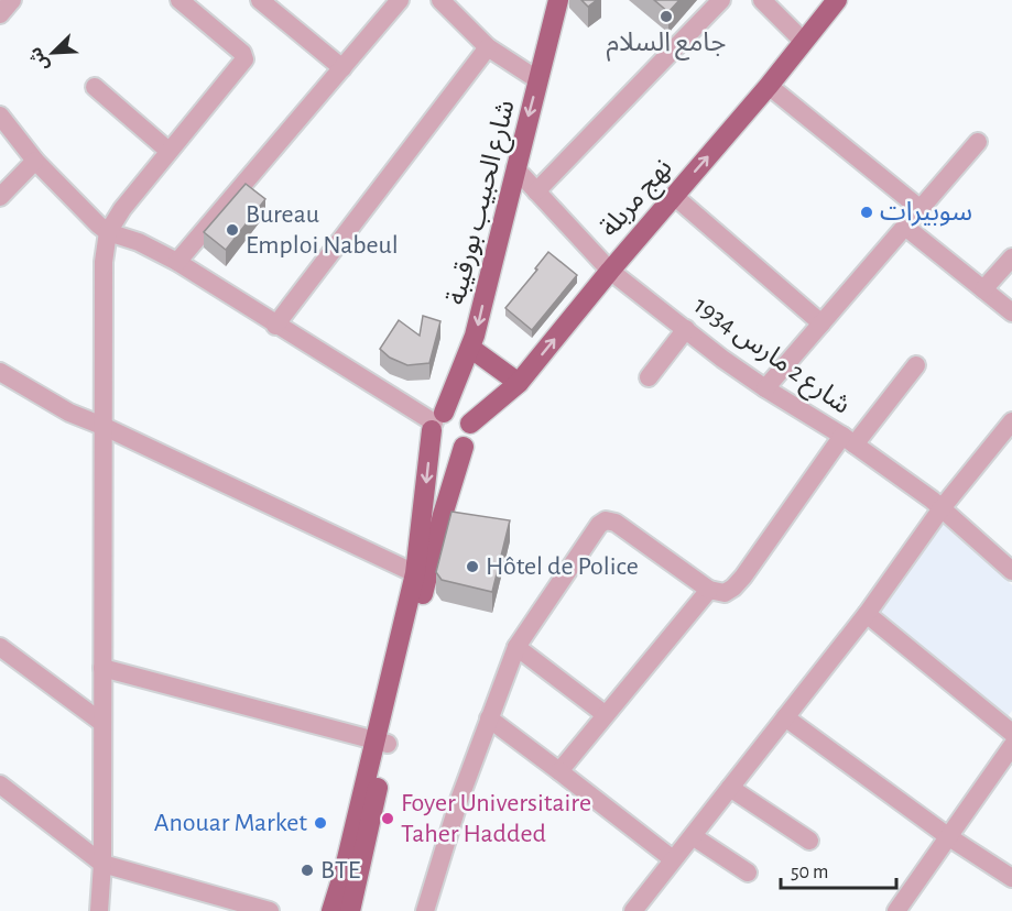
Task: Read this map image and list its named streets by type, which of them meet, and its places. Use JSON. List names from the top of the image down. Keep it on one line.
{"streets":{"main road":["نهج مربلة","شارع الحبيب بورقيبة"],"street":["شارع 2 مارس 1934"]},"crossings":[["نهج مربلة","شارع الحبيب بورقيبة"],["نهج مربلة","شارع 2 مارس 1934"],["شارع الحبيب بورقيبة","شارع 2 مارس 1934"]],"one_way":["نهج مربلة"],"places":["جامع السلام","سوبيرات","Bureau Emploi Nabeul","Hôtel de Police","Foyer Universitaire Taher Hadded","Anouar Market","BTE"],"scale_bar":"50 m","north":"bottom left"}
